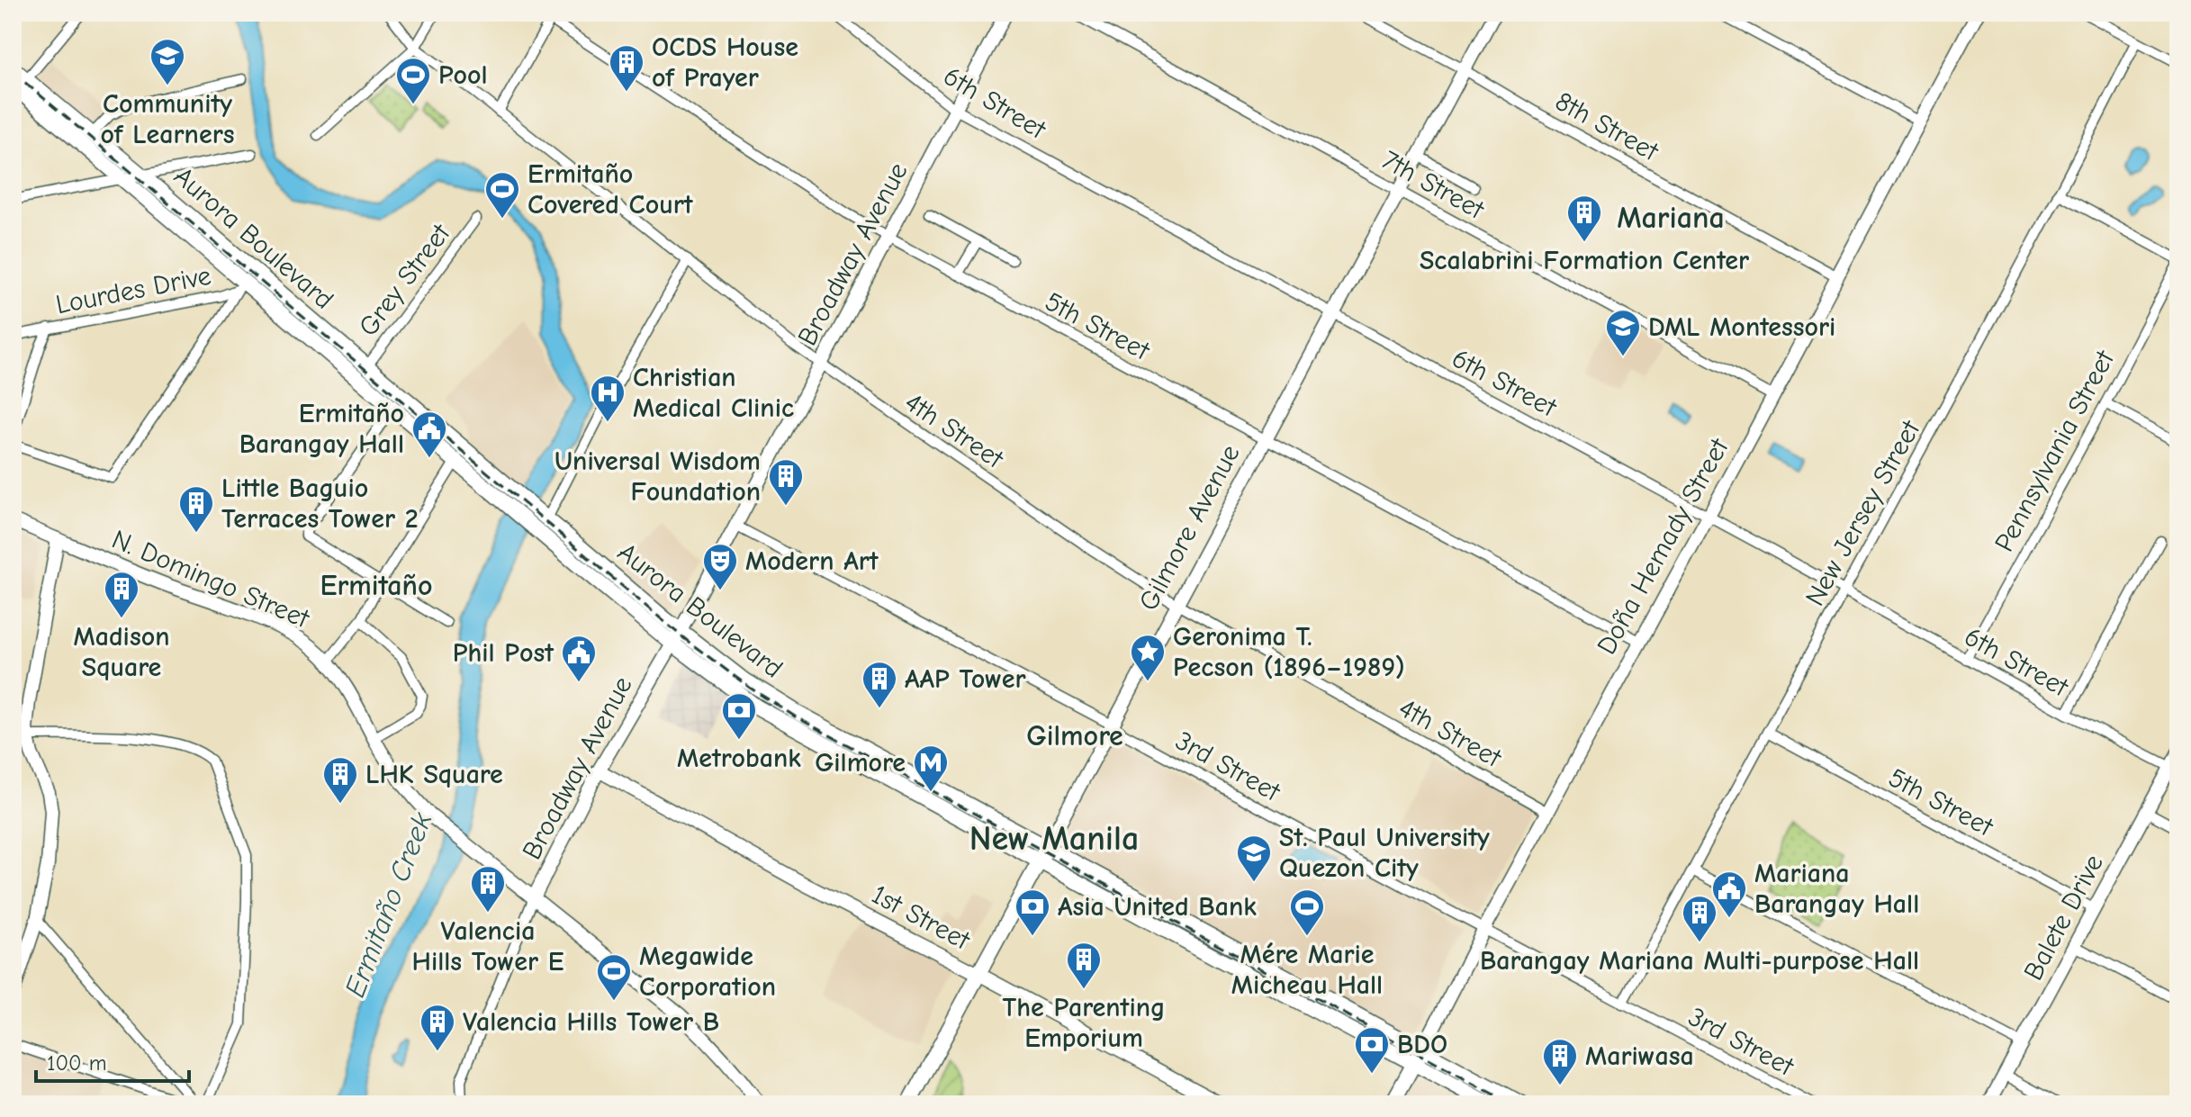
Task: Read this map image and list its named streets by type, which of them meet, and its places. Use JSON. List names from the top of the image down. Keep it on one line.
{"streets":{"main road":["Aurora Boulevard","Broadway Avenue","Gilmore Avenue","Doña Hemady Street","N. Domingo Street","1st Street","Balete Drive"],"street":["6th Street","8th Street","7th Street","Grey Street","Lourdes Drive","5th Street","4th Street","Pennsylvania Street","New Jersey Street","3rd Street"]},"crossings":[["6th Street","Broadway Avenue"],["6th Street","Pennsylvania Street"],["6th Street","New Jersey Street"],["6th Street","Gilmore Avenue"],["6th Street","Doña Hemady Street"],["6th Street","Balete Drive"],["8th Street","Gilmore Avenue"],["8th Street","Doña Hemady Street"],["7th Street","Gilmore Avenue"],["7th Street","Doña Hemady Street"],["Aurora Boulevard","Broadway Avenue"],["Aurora Boulevard","Grey Street"],["Aurora Boulevard","Lourdes Drive"],["Aurora Boulevard","Gilmore Avenue"],["Aurora Boulevard","Doña Hemady Street"],["Broadway Avenue","5th Street"],["Broadway Avenue","4th Street"],["Broadway Avenue","N. Domingo Street"],["Broadway Avenue","3rd Street"],["Broadway Avenue","1st Street"],["5th Street","New Jersey Street"],["5th Street","Gilmore Avenue"],["5th Street","Doña Hemady Street"],["5th Street","Balete Drive"],["4th Street","Gilmore Avenue"],["4th Street","Doña Hemady Street"],["New Jersey Street","3rd Street"],["Gilmore Avenue","3rd Street"],["Gilmore Avenue","1st Street"],["Doña Hemady Street","3rd Street"]],"districts":["Mariana","Ermitaño","Gilmore","New Manila"],"water":["Ermitaño Creek"],"places":{"school or university":["Community of Learners","DML Montessori","St. Paul University Quezon City"],"building":["OCDS House of Prayer","Scalabrini Formation Center","Universal Wisdom Foundation","Little Baguio Terraces Tower 2","Madison Square","AAP Tower","LHK Square","Valencia Hills Tower E","Barangay Mariana Multi-purpose Hall","The Parenting Emporium","Valencia Hills Tower B","Mariwasa"],"sports":["Pool","Ermitaño Covered Court","Mére Marie Micheau Hall","Megawide Corporation"],"hospital":["Christian Medical Clinic"],"public building":["Ermitaño Barangay Hall","Phil Post","Mariana Barangay Hall"],"theatre":["Modern Art"],"place":["Geronima T. Pecson (1896–1989)"],"bank":["Metrobank","Asia United Bank","BDO"],"metro station":["Gilmore"]},"scale_bar":"100 m"}
